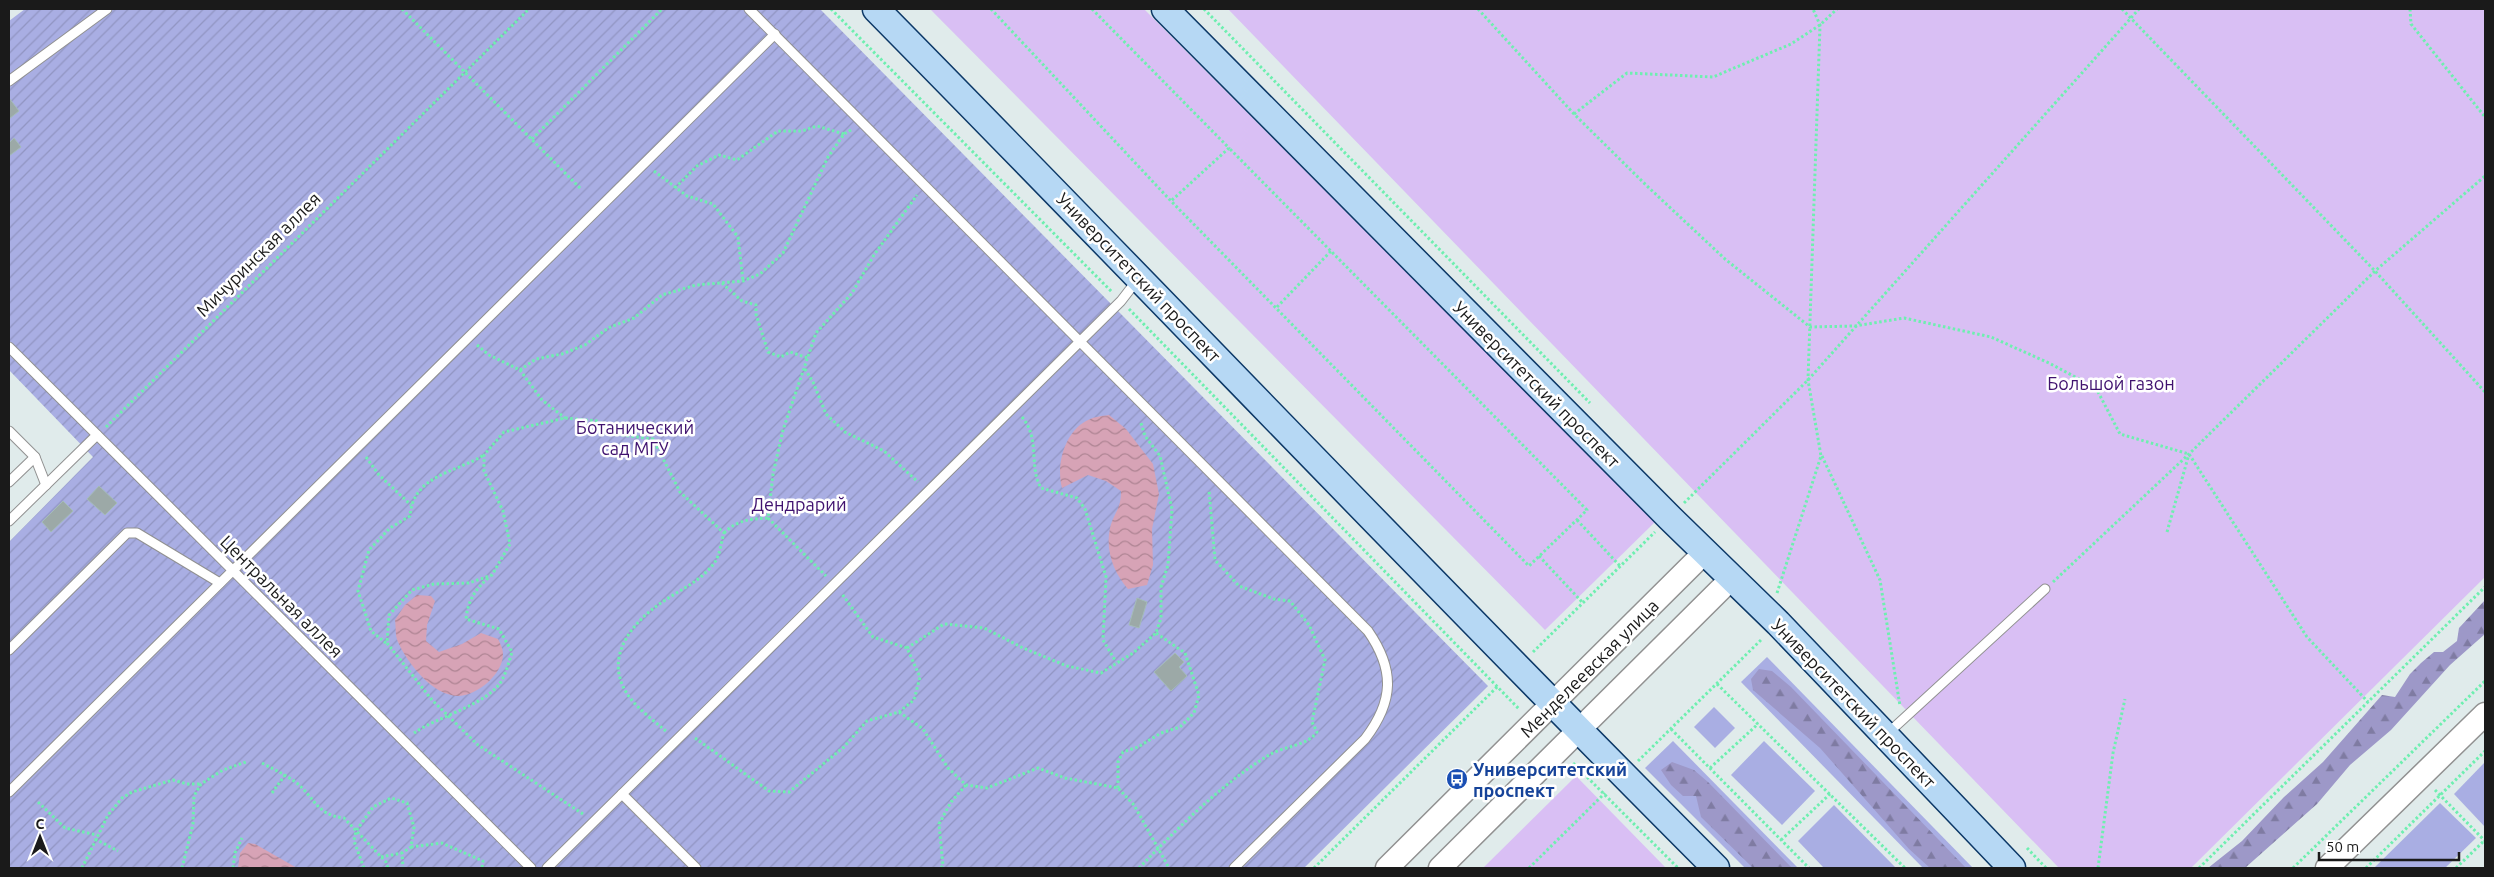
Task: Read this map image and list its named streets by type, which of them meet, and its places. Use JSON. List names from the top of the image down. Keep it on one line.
{"streets":{"main road":["Университетский проспект"],"street":["Менделеевская улица"],"lane":["Центральная аллея"],"path":["Мичуринская аллея"]},"crossings":[["Мичуринская аллея","Центральная аллея"],["Университетский проспект","Менделеевская улица"]],"parks":["Большой газон","Ботанический сад МГУ","Дендрарий"],"places":{"bus stop":["Университетский проспект"]},"scale_bar":"50 m","north":"top"}
